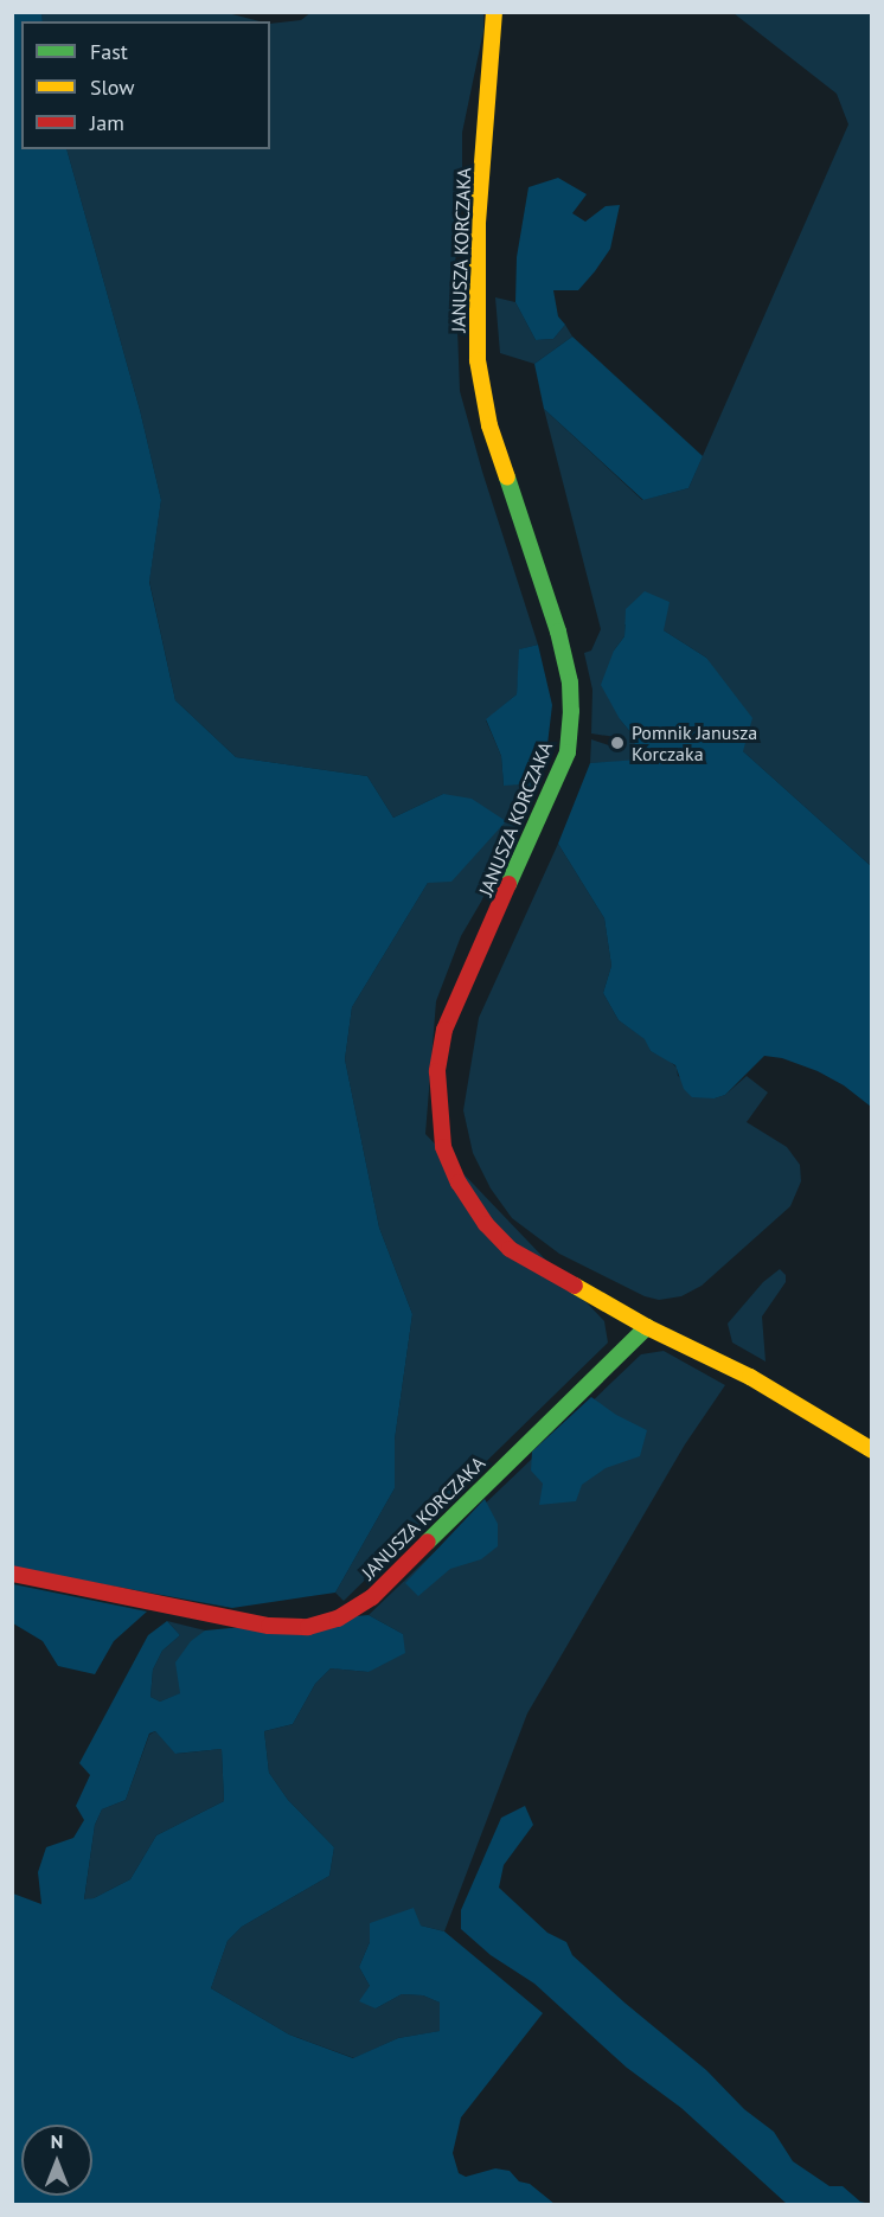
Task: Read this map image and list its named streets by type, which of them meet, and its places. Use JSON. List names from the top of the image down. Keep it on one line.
{"streets":{"street":["JANUSZA KORCZAKA"]},"places":["Pomnik Janusza Korczaka"],"legend":["Fast","Slow","Jam"],"north":"top"}
